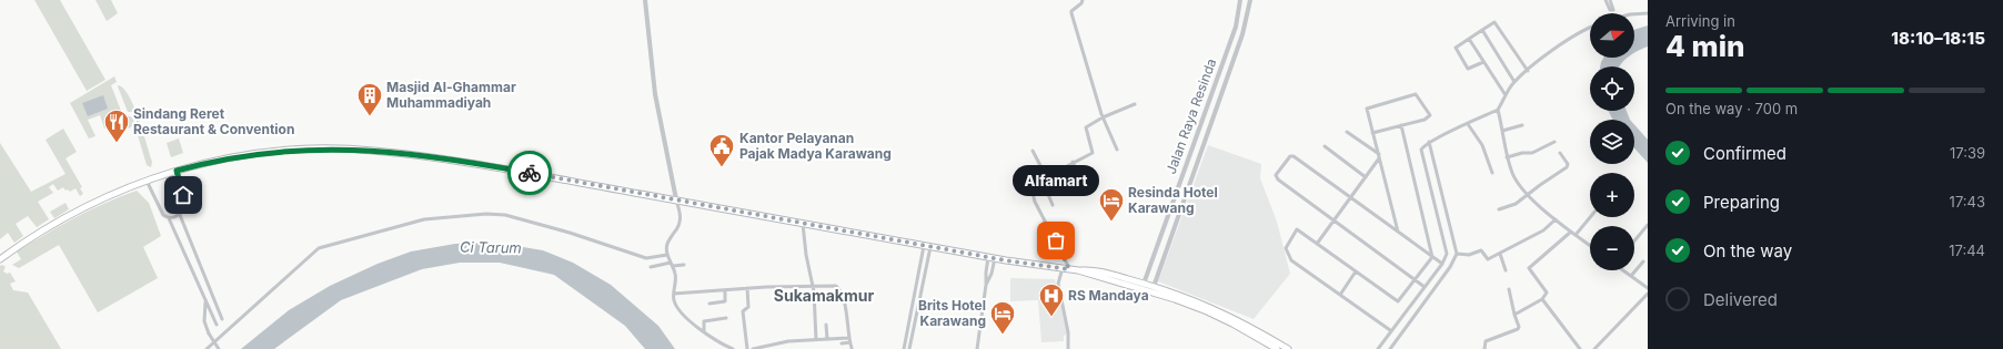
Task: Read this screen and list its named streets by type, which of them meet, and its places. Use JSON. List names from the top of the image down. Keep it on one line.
{"streets":{"street":["Jalan Raya Resinda"]},"districts":["Sukamakmur"],"water":["Ci Tarum"],"places":{"building":["Masjid Al-Ghammar Muhammadiyah"],"restaurant":["Sindang Reret Restaurant & Convention"],"public building":["Kantor Pelayanan Pajak Madya Karawang"],"hotel":["Resinda Hotel Karawang","Brits Hotel Karawang"],"other":["Alfamart"],"hospital":["RS Mandaya"]},"north":"right","page":{"heading":["4 min","Arriving in","18:10–18:15"],"map_buttons":["+","−"],"bar":"On the way · 700 m","list":[["Confirmed","17:39"],["Preparing","17:43"],["On the way","17:44"],"Delivered"],"bubble":"Alfamart"}}
